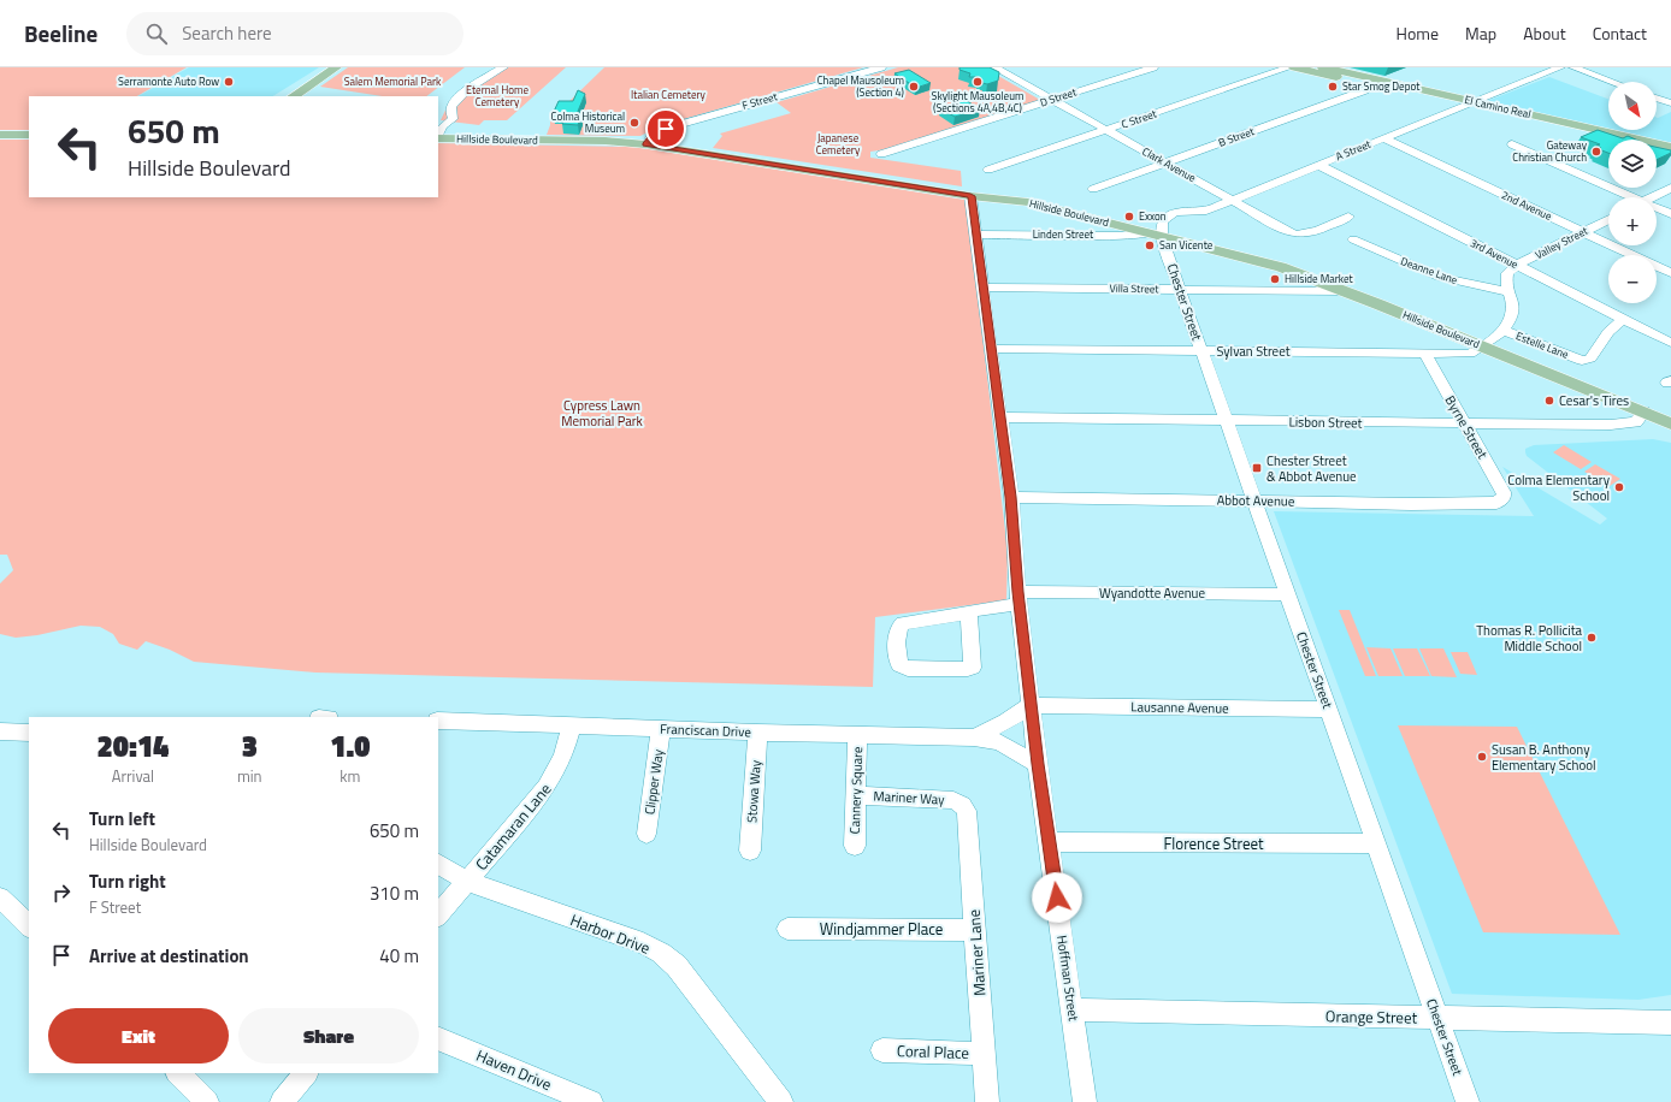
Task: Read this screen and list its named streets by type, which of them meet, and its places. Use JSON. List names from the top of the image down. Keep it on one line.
{"streets":{"main road":["El Camino Real","Hillside Boulevard"],"street":["D Street","F Street","C Street","B Street","A Street","Clark Avenue","2nd Avenue","Linden Street","Valley Street","3rd Avenue","Deanne Lane","Villa Street","Chester Street","Estelle Lane","Sylvan Street","Lisbon Street","Byrne Street","Abbot Avenue","Wyandotte Avenue","Lausanne Avenue","Franciscan Drive","Clipper Way","Cannery Square","Stowa Way","Mariner Way","Catamaran Lane","Florence Street","Windjammer Place","Harbor Drive","Mariner Lane","Hoffman Street","Orange Street","Coral Place","Haven Drive"]},"crossings":[["D Street","Clark Avenue"],["F Street","Hillside Boulevard"],["El Camino Real","B Street"],["El Camino Real","A Street"],["C Street","Clark Avenue"],["B Street","Clark Avenue"],["Hillside Boulevard","A Street"],["Hillside Boulevard","Linden Street"],["Hillside Boulevard","Villa Street"],["Hillside Boulevard","Chester Street"],["Hillside Boulevard","Sylvan Street"],["Hillside Boulevard","Lisbon Street"],["Hillside Boulevard","Hoffman Street"],["A Street","Clark Avenue"],["A Street","2nd Avenue"],["A Street","Linden Street"],["A Street","3rd Avenue"],["A Street","Chester Street"],["2nd Avenue","Valley Street"],["Linden Street","Chester Street"],["Linden Street","Hoffman Street"],["Valley Street","3rd Avenue"],["3rd Avenue","Estelle Lane"],["Villa Street","Chester Street"],["Villa Street","Hoffman Street"],["Chester Street","Sylvan Street"],["Chester Street","Lisbon Street"],["Chester Street","Abbot Avenue"],["Chester Street","Wyandotte Avenue"],["Chester Street","Lausanne Avenue"],["Chester Street","Florence Street"],["Chester Street","Orange Street"],["Sylvan Street","Byrne Street"],["Sylvan Street","Hoffman Street"],["Lisbon Street","Byrne Street"],["Lisbon Street","Hoffman Street"],["Byrne Street","Abbot Avenue"],["Abbot Avenue","Hoffman Street"],["Wyandotte Avenue","Hoffman Street"],["Lausanne Avenue","Franciscan Drive"],["Lausanne Avenue","Hoffman Street"],["Franciscan Drive","Clipper Way"],["Franciscan Drive","Cannery Square"],["Franciscan Drive","Stowa Way"],["Franciscan Drive","Catamaran Lane"],["Franciscan Drive","Hoffman Street"],["Cannery Square","Mariner Way"],["Mariner Way","Mariner Lane"],["Catamaran Lane","Harbor Drive"],["Florence Street","Hoffman Street"],["Windjammer Place","Mariner Lane"],["Mariner Lane","Coral Place"],["Hoffman Street","Orange Street"]],"parks":["Salem Memorial Park","Eternal Home Cemetery","Italian Cemetery","Japanese Cemetery","Cypress Lawn Memorial Park"],"places":{"other":["Serramonte Auto Row","Skylight Mausoleum (Sections 4A,4B,4C)","Chapel Mausoleum (Section 4)","Star Smog Depot","Colma Historical Museum","Gateway Christian Church","Exxon","San Vicente","Hillside Market","Cesar's Tires","Colma Elementary School","Thomas R. Pollicita Middle School","Susan B. Anthony Elementary School"],"transit":["Chester Street & Abbot Avenue"]},"north":"bottom right","page":{"header":"Beeline","search":"Search here","nav":["Home","Map","About","Contact"],"map_buttons":["+","−"],"turn":["650 m","Hillside Boulevard"],"eta":["20:14","Arrival","3","min","1.0","km"],"list":[{"name":"Turn left","note":"Hillside Boulevard","value":"650 m"},{"name":"Turn right","note":"F Street","value":"310 m"},{"name":"Arrive at destination","value":"40 m"}],"buttons":["Exit","Share"]}}
